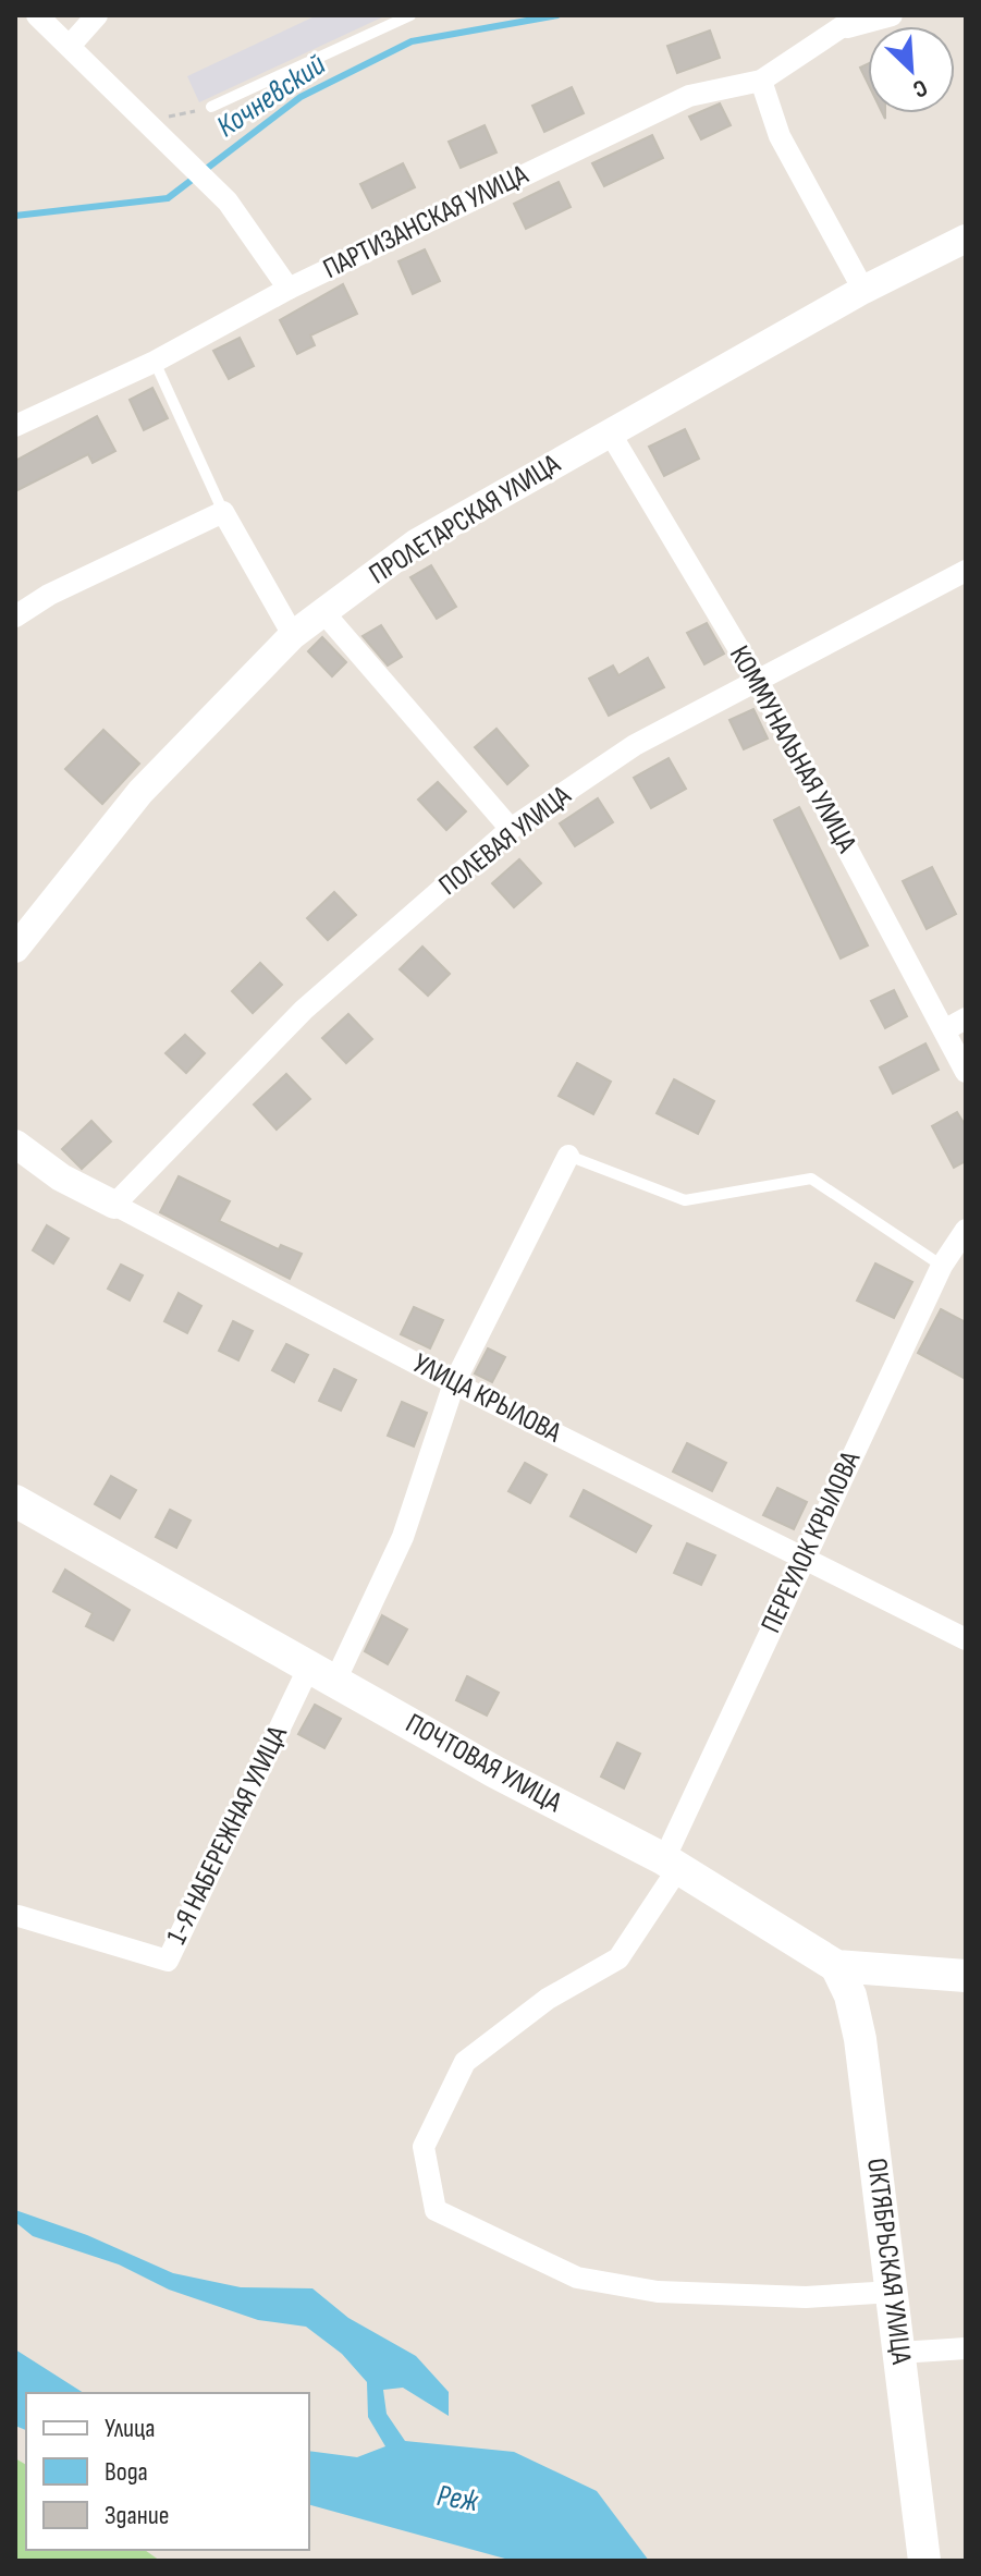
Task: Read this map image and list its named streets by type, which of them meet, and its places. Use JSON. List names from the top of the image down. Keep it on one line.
{"streets":{"main road":["ПОЧТОВАЯ УЛИЦА","ОКТЯБРЬСКАЯ УЛИЦА"],"street":["ПАРТИЗАНСКАЯ УЛИЦА","ПРОЛЕТАРСКАЯ УЛИЦА","КОММУНАЛЬНАЯ УЛИЦА","ПОЛЕВАЯ УЛИЦА","УЛИЦА КРЫЛОВА","ПЕРЕУЛОК КРЫЛОВА","1-Я НАБЕРЕЖНАЯ УЛИЦА"]},"crossings":[["ПРОЛЕТАРСКАЯ УЛИЦА","КОММУНАЛЬНАЯ УЛИЦА"],["КОММУНАЛЬНАЯ УЛИЦА","ПОЛЕВАЯ УЛИЦА"],["ПОЛЕВАЯ УЛИЦА","УЛИЦА КРЫЛОВА"],["УЛИЦА КРЫЛОВА","ПЕРЕУЛОК КРЫЛОВА"],["ПЕРЕУЛОК КРЫЛОВА","ПОЧТОВАЯ УЛИЦА"],["ПЕРЕУЛОК КРЫЛОВА","ОКТЯБРЬСКАЯ УЛИЦА"],["ПОЧТОВАЯ УЛИЦА","1-Я НАБЕРЕЖНАЯ УЛИЦА"],["ПОЧТОВАЯ УЛИЦА","ОКТЯБРЬСКАЯ УЛИЦА"]],"water":["Кочневский","Реж"],"legend":["Улица","Вода","Здание"],"north":"bottom right"}
